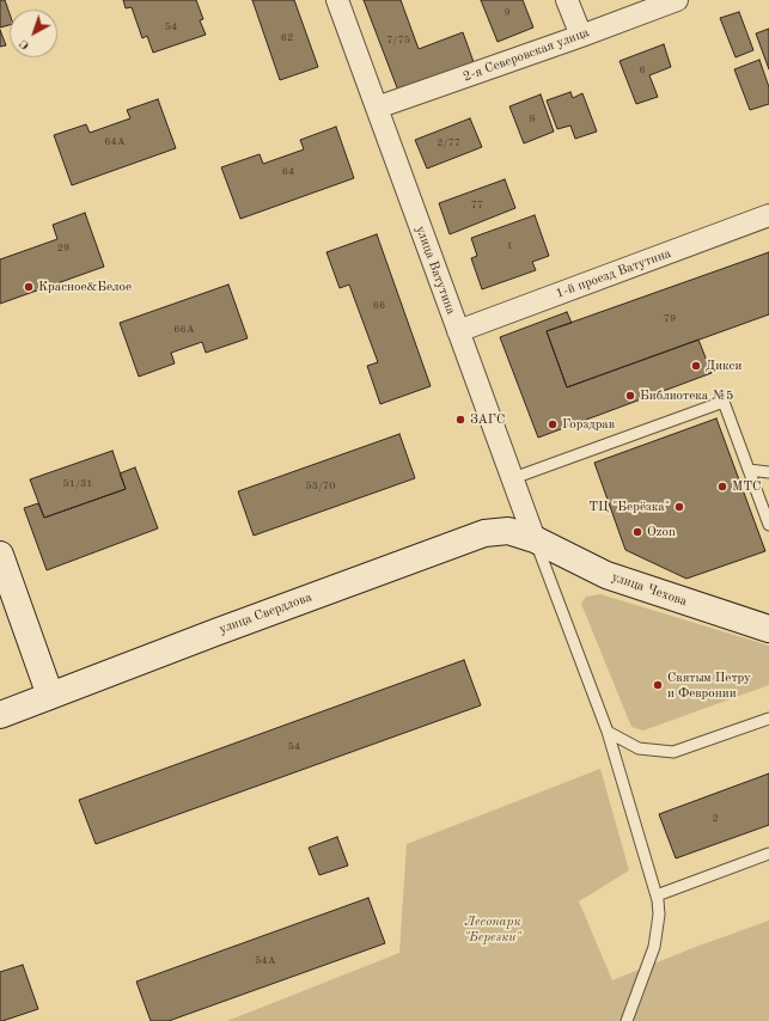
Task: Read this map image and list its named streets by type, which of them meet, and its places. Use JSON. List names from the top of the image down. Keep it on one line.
{"streets":{"street":["2-я Северовская улица","улица Ватутина","1-й проезд Ватутина","улица Чехова","улица Свердлова"]},"crossings":[["2-я Северовская улица","улица Ватутина"],["улица Ватутина","1-й проезд Ватутина"],["улица Ватутина","улица Чехова"],["улица Ватутина","улица Свердлова"],["улица Чехова","улица Свердлова"]],"parks":["Лесопарк \"Березки\""],"places":["Красное&Белое","Дикси","Библиотека №5","ЗАГС","Горздрав","МТС","ТЦ \"Берёзка\"","Ozon","Святым Петру и Февронии"],"house_numbers":["9","54","62","7/75","6","8","64А","2/77","64","77","1","29","66","79","66А","51/31","53/70","54","2","54А"],"north":"bottom left"}
